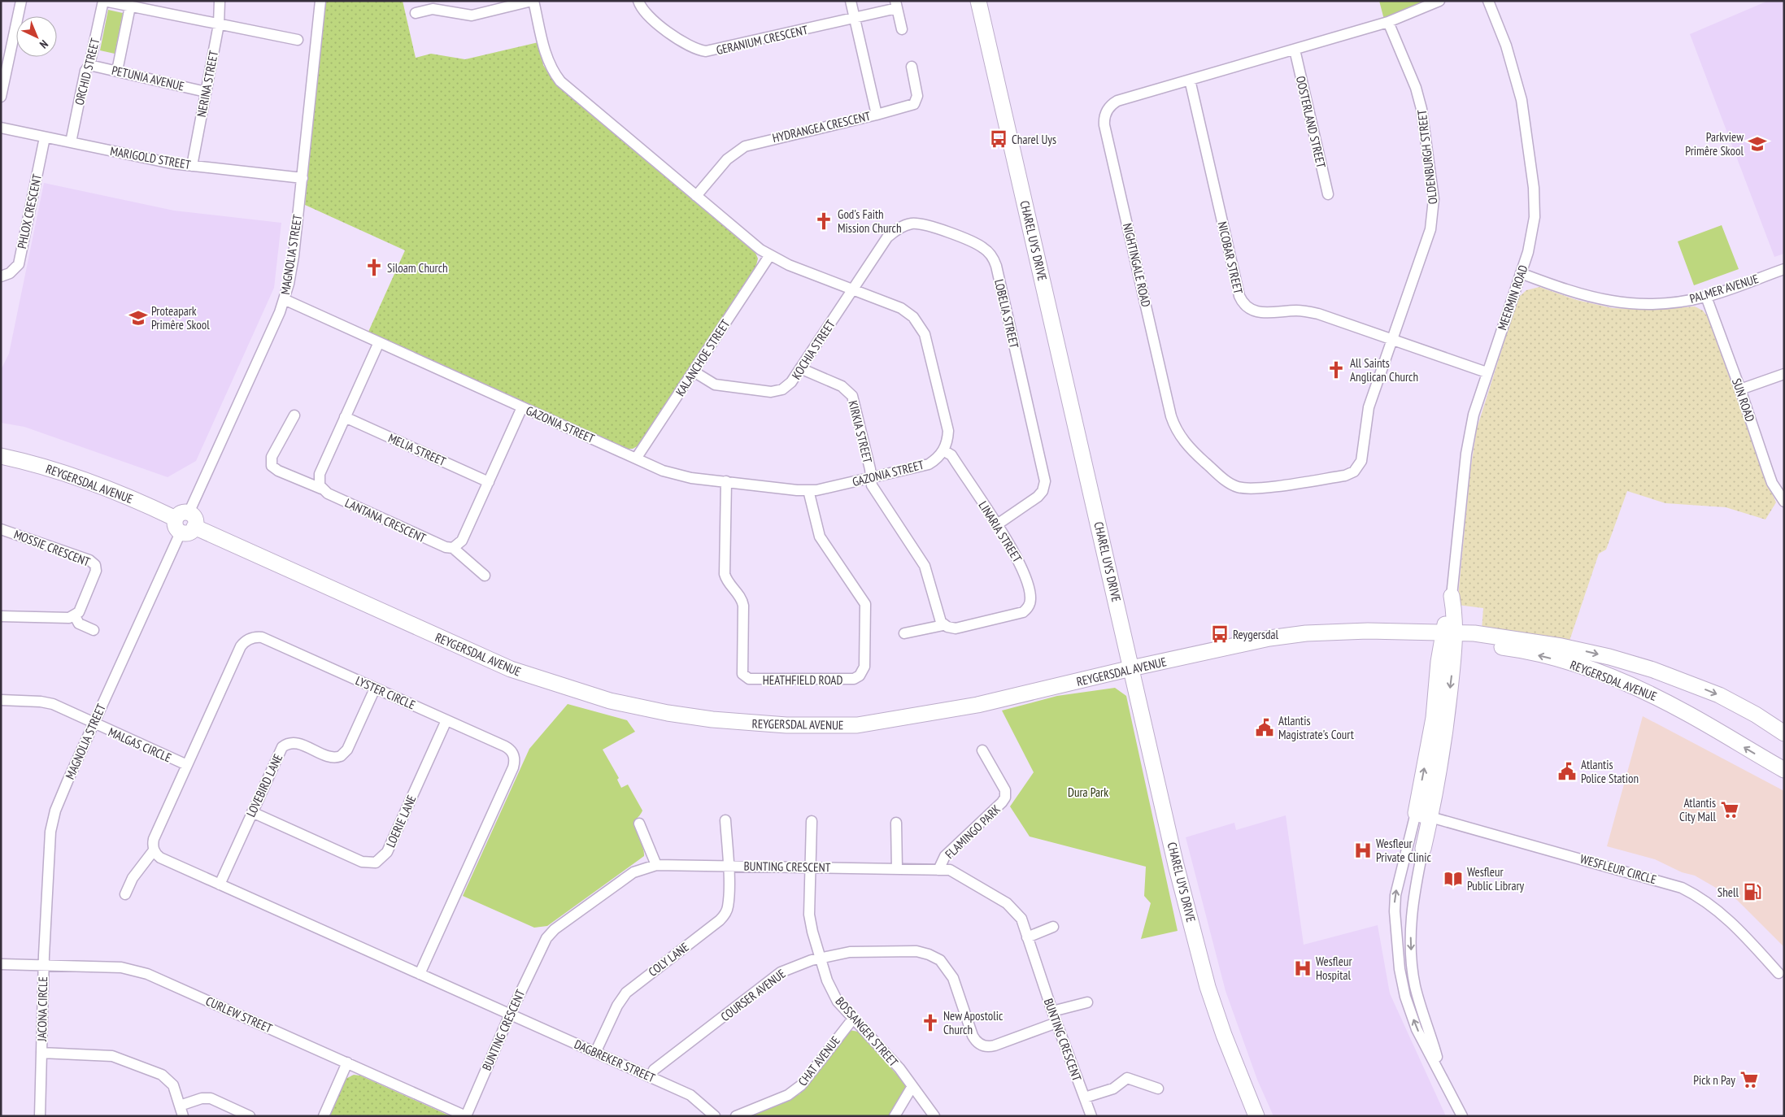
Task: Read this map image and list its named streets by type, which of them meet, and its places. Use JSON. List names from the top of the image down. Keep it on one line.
{"streets":{"main road":["CHAREL UYS DRIVE","MEERMIN ROAD","REYGERSDAL AVENUE"],"street":["GERANIUM CRESCENT","ORCHID STREET","PETUNIA AVENUE","NERINA STREET","OOSTERLAND STREET","HYDRANGEA CRESCENT","OLDENBURGH STREET","MARIGOLD STREET","PHLOX CRESCENT","MAGNOLIA STREET","NICOBAR STREET","NIGHTINGALE ROAD","PALMER AVENUE","LOBELIA STREET","KOCHIA STREET","KALANCHOE STREET","SUN ROAD","GAZONIA STREET","KIRKIA STREET","MELIA STREET","LANTANA CRESCENT","LINARIA STREET","MOSSIE CRESCENT","HEATHFIELD ROAD","LYSTER CIRCLE","MALGAS CIRCLE","LOVEBIRD LANE","LOERIE LANE","FLAMINGO PARK","BUNTING CRESCENT","WESFLEUR CIRCLE","COLY LANE","COURSER AVENUE","JACONA CIRCLE","CURLEW STREET","BOSSANGER STREET","DAGBREKER STREET","CHAT AVENUE"]},"crossings":[["GERANIUM CRESCENT","HYDRANGEA CRESCENT"],["ORCHID STREET","PETUNIA AVENUE"],["ORCHID STREET","NERINA STREET"],["ORCHID STREET","MARIGOLD STREET"],["PETUNIA AVENUE","NERINA STREET"],["NERINA STREET","MARIGOLD STREET"],["OOSTERLAND STREET","NIGHTINGALE ROAD"],["OLDENBURGH STREET","NICOBAR STREET"],["OLDENBURGH STREET","NIGHTINGALE ROAD"],["MARIGOLD STREET","PHLOX CRESCENT"],["MARIGOLD STREET","MAGNOLIA STREET"],["CHAREL UYS DRIVE","REYGERSDAL AVENUE"],["MAGNOLIA STREET","GAZONIA STREET"],["MAGNOLIA STREET","REYGERSDAL AVENUE"],["MAGNOLIA STREET","MALGAS CIRCLE"],["MAGNOLIA STREET","JACONA CIRCLE"],["MAGNOLIA STREET","CURLEW STREET"],["NICOBAR STREET","NIGHTINGALE ROAD"],["NICOBAR STREET","MEERMIN ROAD"],["PALMER AVENUE","MEERMIN ROAD"],["PALMER AVENUE","SUN ROAD"],["MEERMIN ROAD","REYGERSDAL AVENUE"],["LOBELIA STREET","KOCHIA STREET"],["LOBELIA STREET","LINARIA STREET"],["KOCHIA STREET","KALANCHOE STREET"],["KOCHIA STREET","KIRKIA STREET"],["KALANCHOE STREET","GAZONIA STREET"],["GAZONIA STREET","KIRKIA STREET"],["GAZONIA STREET","LINARIA STREET"],["GAZONIA STREET","HEATHFIELD ROAD"],["LYSTER CIRCLE","MALGAS CIRCLE"],["LYSTER CIRCLE","LOVEBIRD LANE"],["LYSTER CIRCLE","LOERIE LANE"],["LOVEBIRD LANE","LOERIE LANE"],["FLAMINGO PARK","BUNTING CRESCENT"],["BUNTING CRESCENT","COLY LANE"],["BUNTING CRESCENT","COURSER AVENUE"],["BUNTING CRESCENT","CURLEW STREET"],["BUNTING CRESCENT","BOSSANGER STREET"],["BUNTING CRESCENT","DAGBREKER STREET"],["COLY LANE","DAGBREKER STREET"],["COURSER AVENUE","BOSSANGER STREET"],["COURSER AVENUE","DAGBREKER STREET"],["JACONA CIRCLE","CURLEW STREET"],["BOSSANGER STREET","CHAT AVENUE"]],"parks":["Dura Park"],"places":{"bus stop":["Charel Uys","Reygersdal"],"school or university":["Parkview Primêre Skool","Proteapark Primêre Skool"],"church":["God's Faith Mission Church","Siloam Church","All Saints Anglican Church","New Apostolic Church"],"public building":["Atlantis Magistrate's Court","Atlantis Police Station"],"supermarket":["Atlantis City Mall","Pick n Pay"],"hospital":["Wesfleur Private Clinic","Wesfleur Hospital"],"library":["Wesfleur Public Library"],"fuel station":["Shell"]},"north":"bottom right"}
